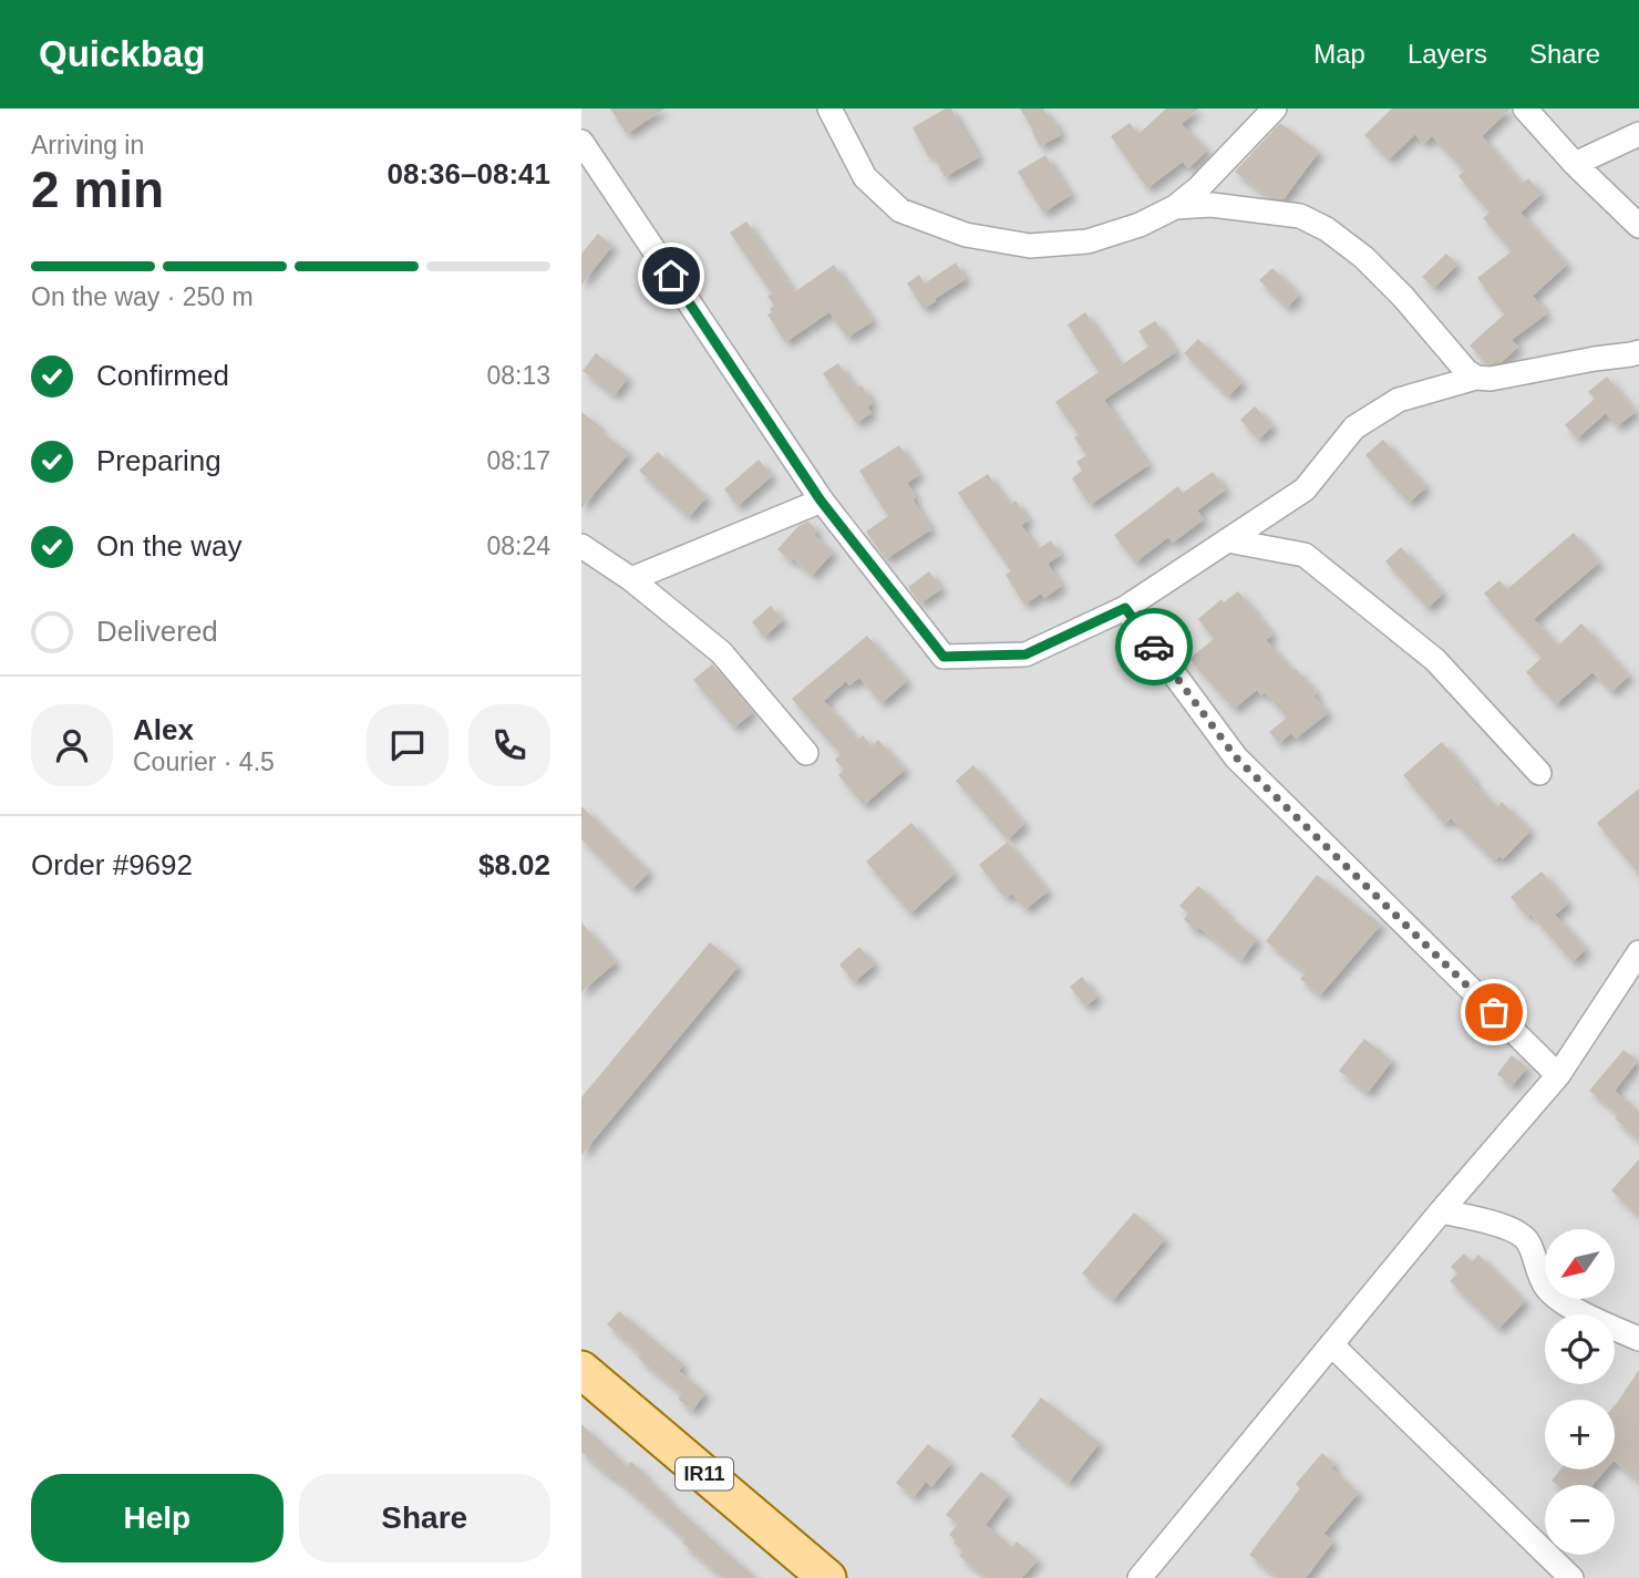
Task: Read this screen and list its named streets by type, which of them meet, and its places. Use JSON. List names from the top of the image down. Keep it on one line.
{"streets":{"main road":["IR11"]},"north":"bottom left","page":{"header":"Quickbag","nav":["Map","Layers","Share"],"heading":["2 min","Arriving in","08:36–08:41"],"panel":["Alex","Courier · 4.5","Order #9692","$8.02"],"bar":"On the way · 250 m","list":[["Confirmed","08:13"],["Preparing","08:17"],["On the way","08:24"],"Delivered"],"map_buttons":["+","−"],"buttons":["Help","Share"]}}
